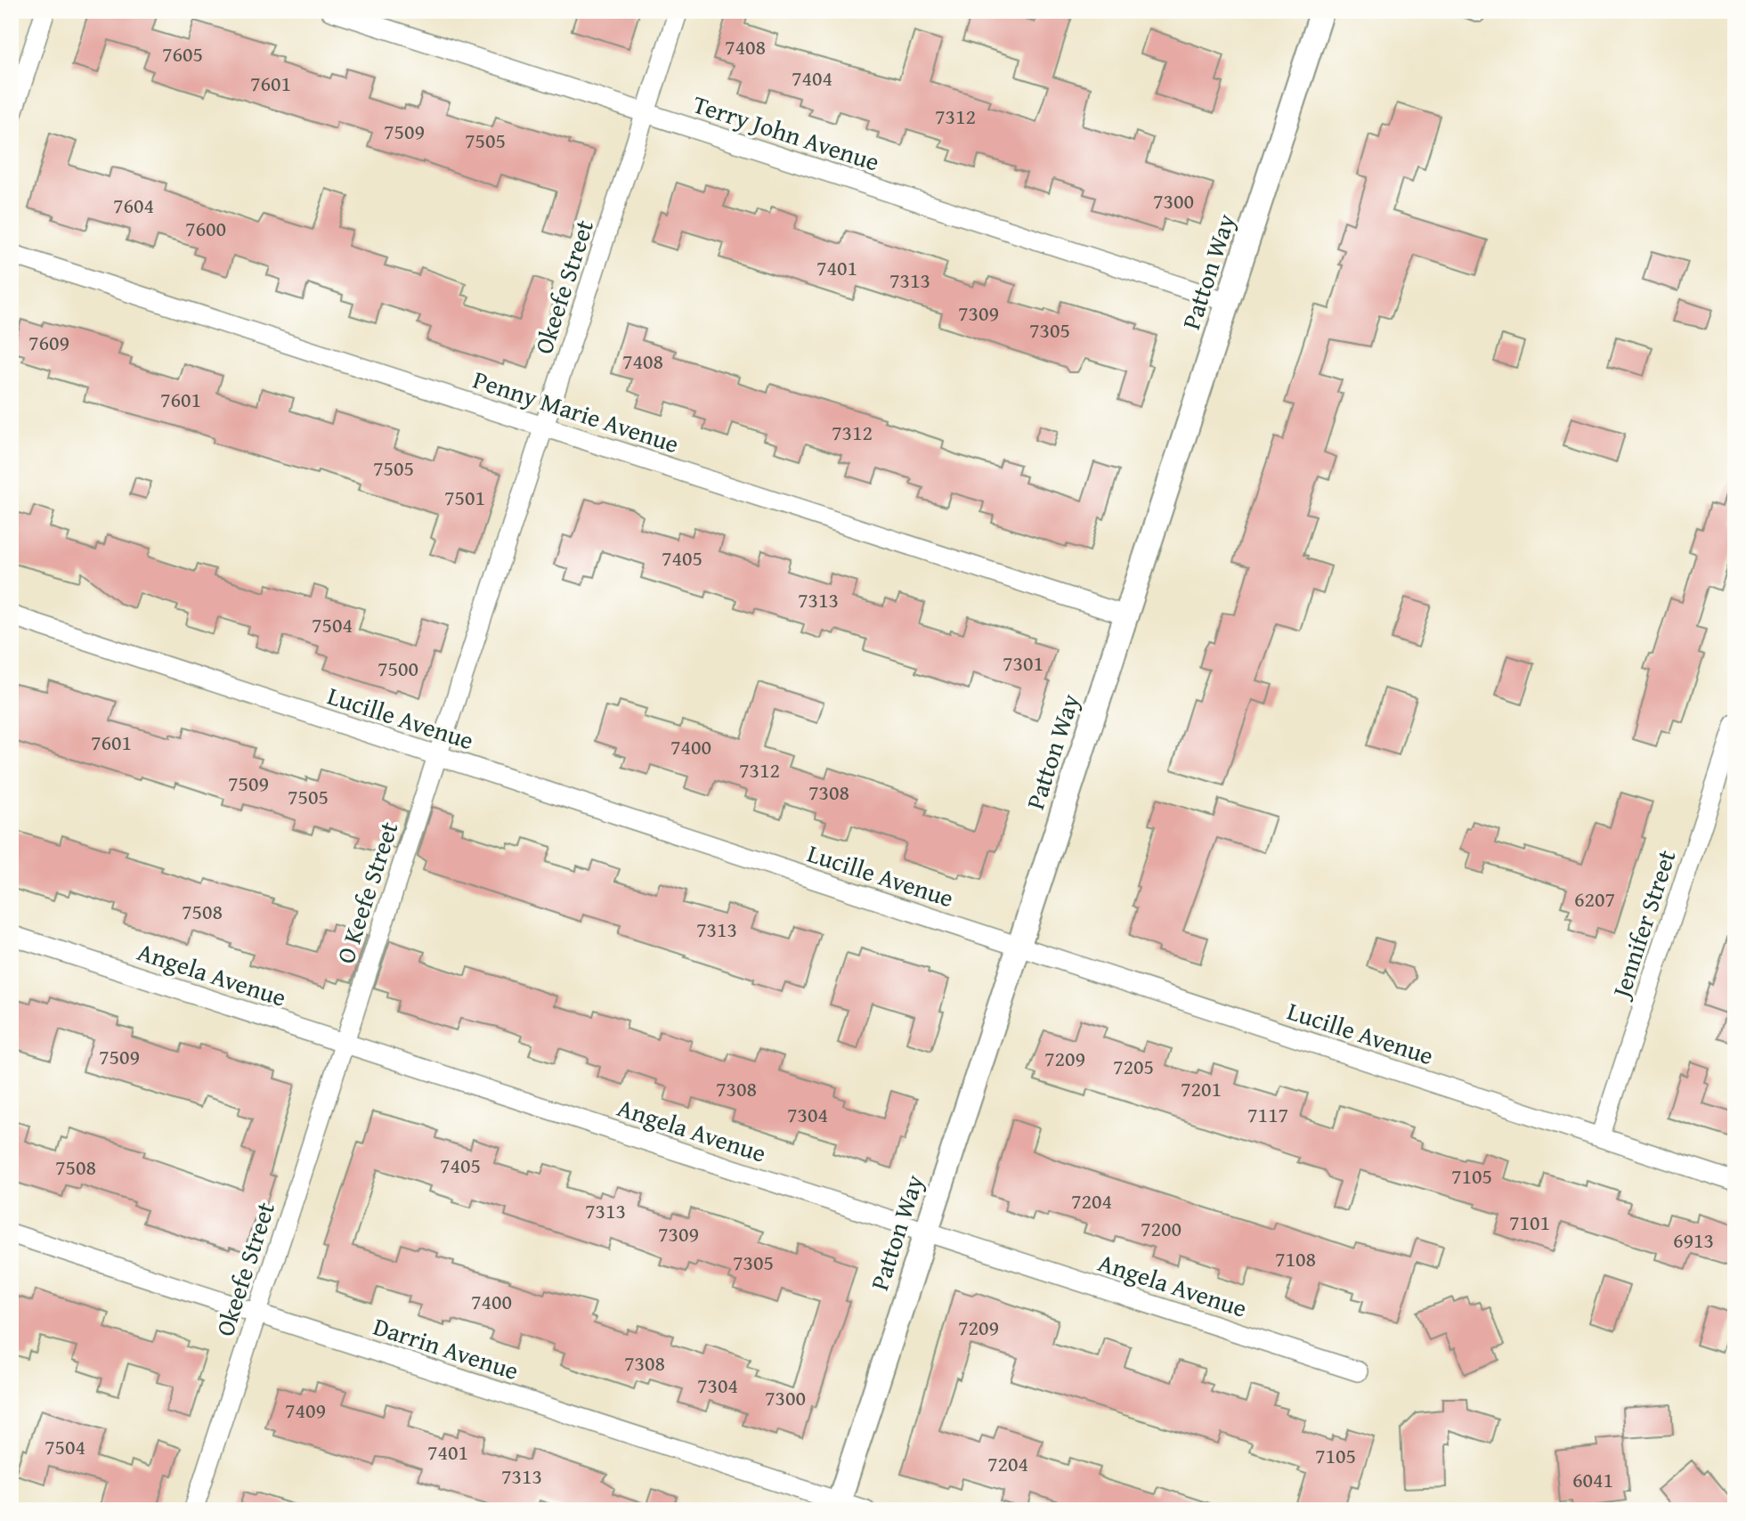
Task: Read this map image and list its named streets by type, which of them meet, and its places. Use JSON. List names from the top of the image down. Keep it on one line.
{"streets":{"street":["Terry John Avenue","Patton Way","Okeefe Street","Penny Marie Avenue","Lucille Avenue","O Keefe Street","Jennifer Street","Angela Avenue","Darrin Avenue"]},"crossings":[["Terry John Avenue","Patton Way"],["Terry John Avenue","Okeefe Street"],["Patton Way","Penny Marie Avenue"],["Patton Way","Lucille Avenue"],["Patton Way","Angela Avenue"],["Patton Way","Darrin Avenue"],["Okeefe Street","Penny Marie Avenue"],["Okeefe Street","Lucille Avenue"],["Okeefe Street","O Keefe Street"],["Okeefe Street","Angela Avenue"],["Okeefe Street","Darrin Avenue"],["Lucille Avenue","O Keefe Street"],["Lucille Avenue","Jennifer Street"],["O Keefe Street","Angela Avenue"]],"house_numbers":["7408","7605","7404","7601","7312","7509","7505","7300","7604","7600","7401","7313","7309","7305","7609","7408","7601","7312","7505","7501","7405","7313","7504","7301","7500","7601","7400","7312","7509","7308","7505","6207","7508","7313","7509","7209","7205","7308","7201","7304","7117","7405","7508","7105","7204","7313","7101","7200","7309","6913","7108","7305","7400","7209","7308","7304","7300","7409","7504","7401","7105","7204","7313","6041"]}
